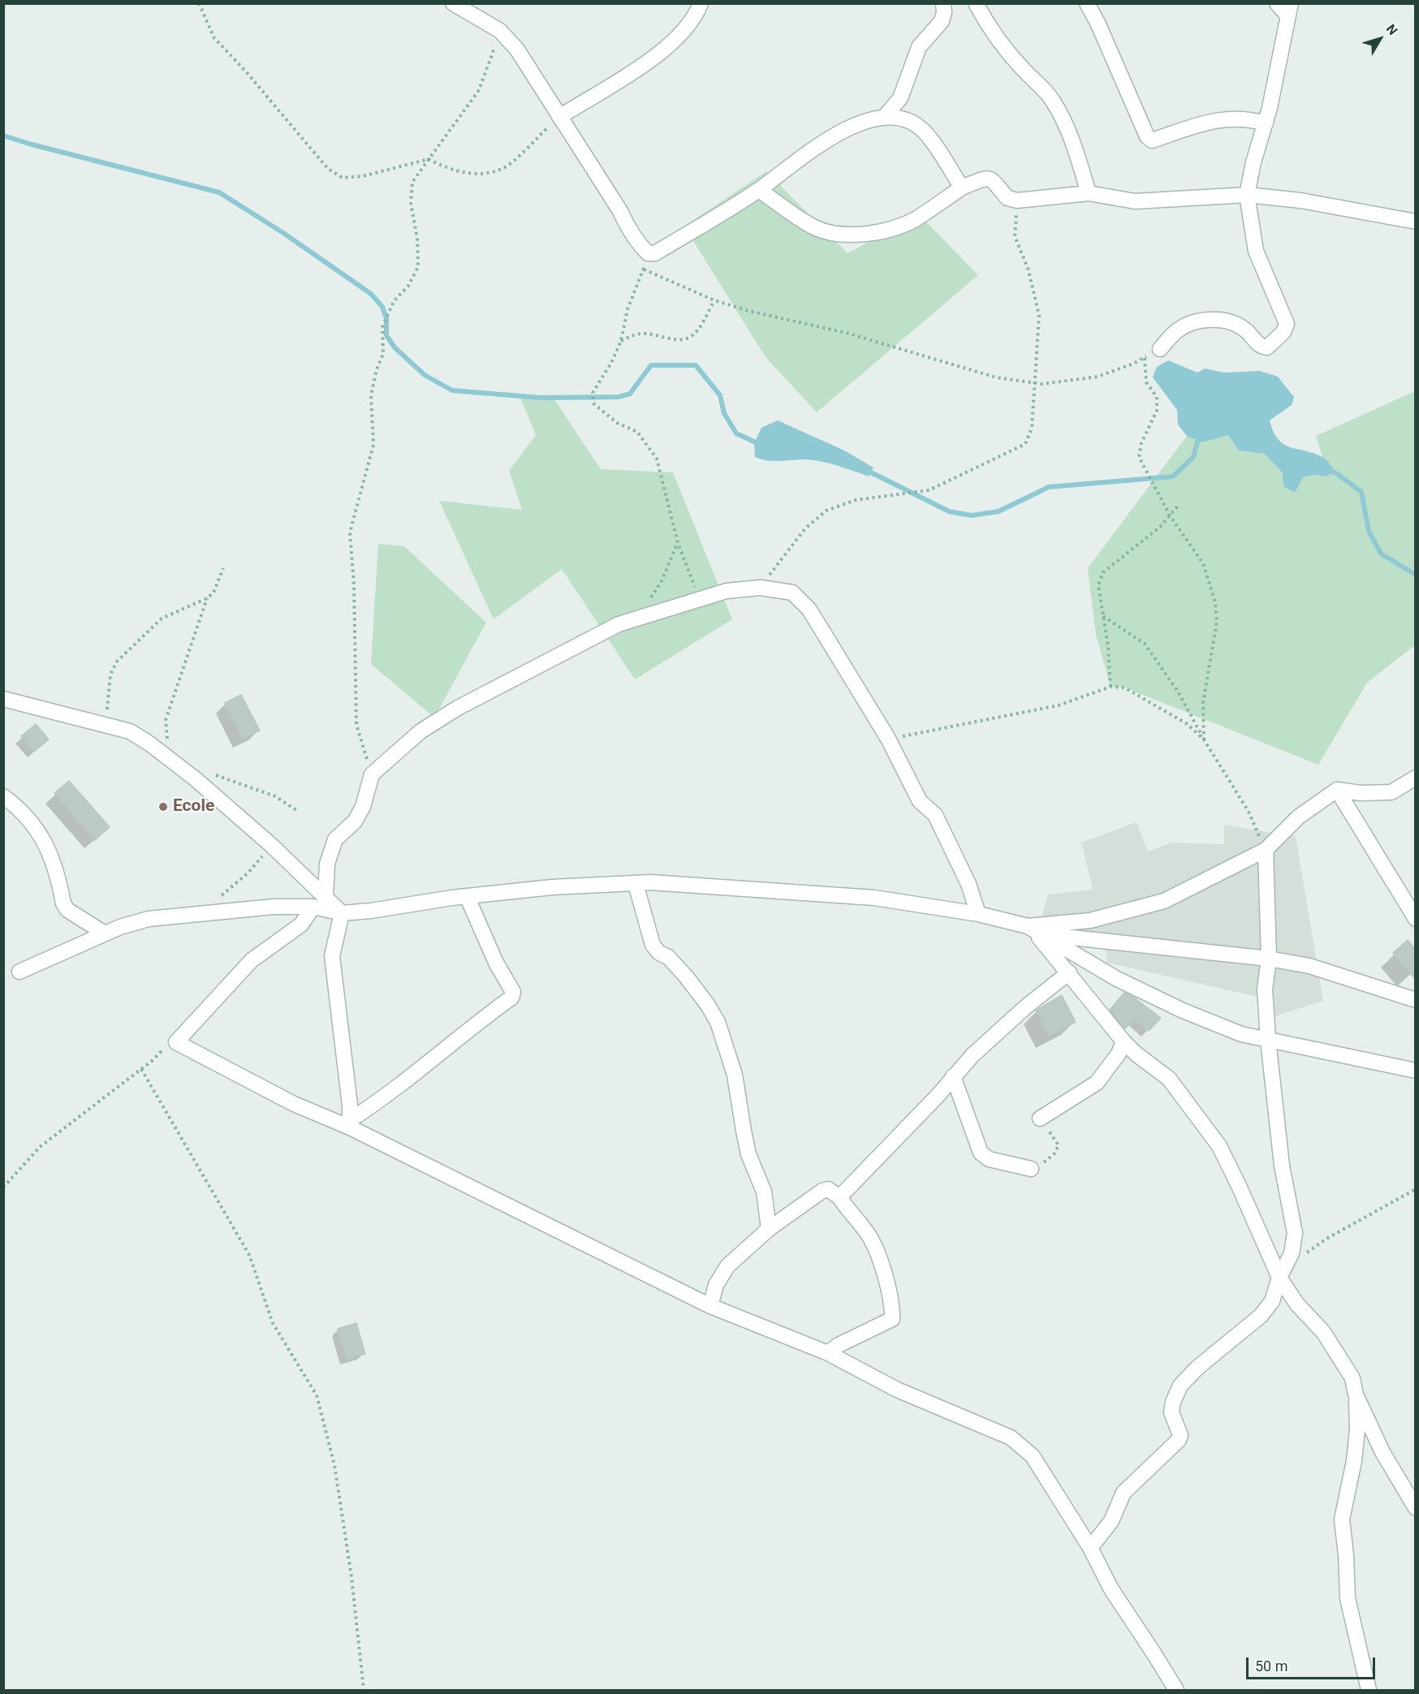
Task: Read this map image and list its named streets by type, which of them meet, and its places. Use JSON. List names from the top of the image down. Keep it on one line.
{"places":["Ecole"],"scale_bar":"50 m","north":"top right"}
